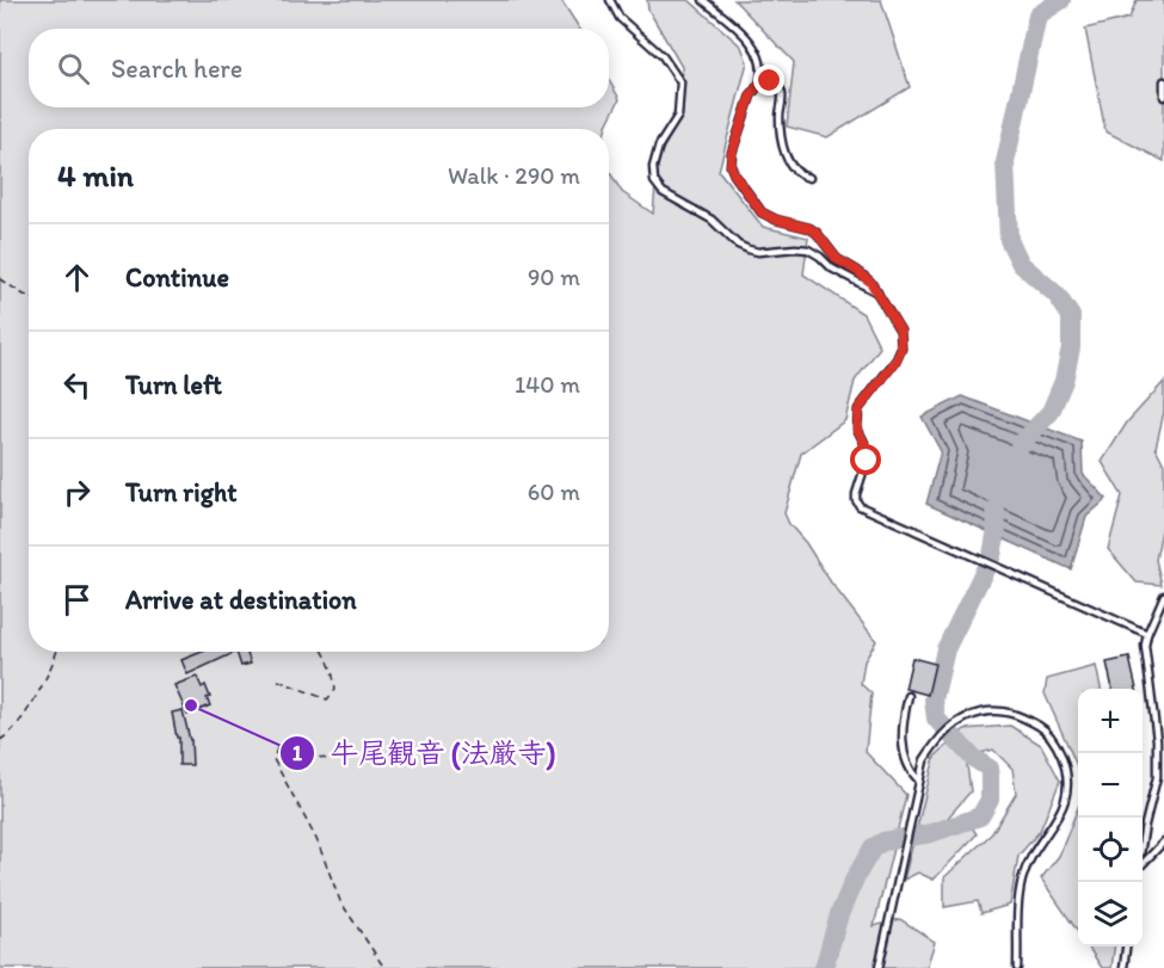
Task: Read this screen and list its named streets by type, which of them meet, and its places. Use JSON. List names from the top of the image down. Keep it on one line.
{"places":["牛尾観音 (法厳寺)"],"page":{"search":"Search here","heading":["4 min","Walk · 290 m"],"list":[["Continue","90 m"],["Turn left","140 m"],["Turn right","60 m"],"Arrive at destination"],"map_buttons":["+","−"]}}
